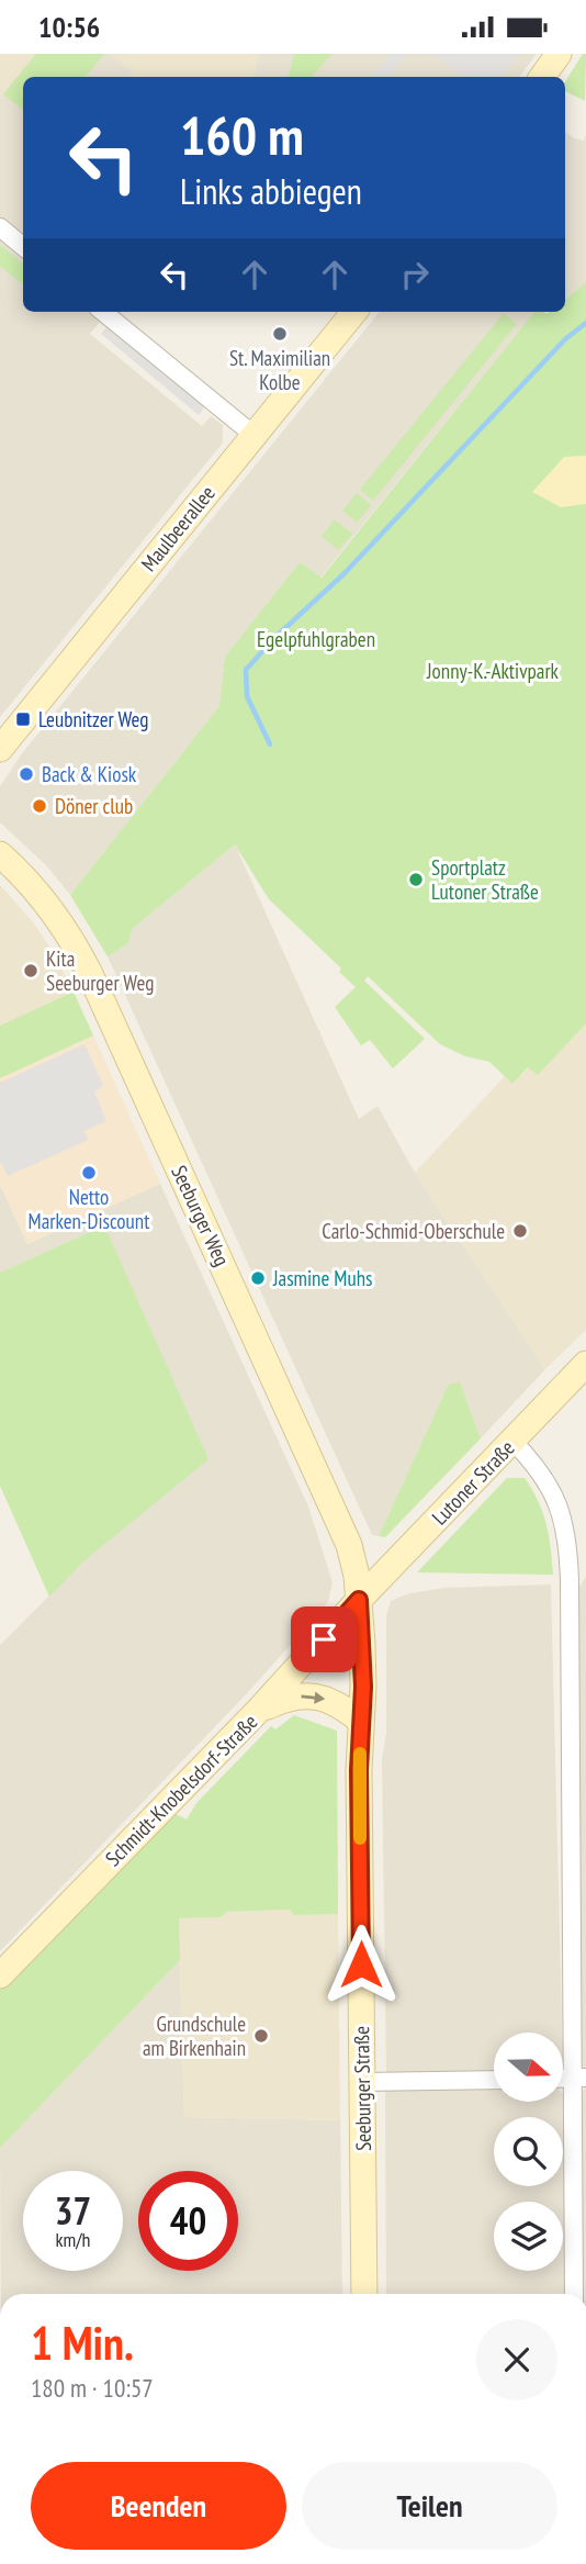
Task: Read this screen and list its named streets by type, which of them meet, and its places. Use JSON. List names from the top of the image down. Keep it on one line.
{"streets":{"street":["Maulbeerallee","Seeburger Weg","Lutoner Straße","Schmidt-Knobelsdorf-Straße","Seeburger Straße"]},"crossings":[["Seeburger Weg","Lutoner Straße"],["Seeburger Weg","Schmidt-Knobelsdorf-Straße"],["Seeburger Weg","Seeburger Straße"],["Lutoner Straße","Schmidt-Knobelsdorf-Straße"],["Lutoner Straße","Seeburger Straße"],["Schmidt-Knobelsdorf-Straße","Seeburger Straße"]],"parks":["Egelpfuhlgraben","Jonny-K.-Aktivpark"],"places":{"other":["St. Maximilian Kolbe","Back & Kiosk","Döner club","Sportplatz Lutoner Straße","Kita Seeburger Weg","Netto Marken-Discount","Carlo-Schmid-Oberschule","Jasmine Muhs","Grundschule am Birkenhain"],"transit":["Leubnitzer Weg"]},"north":"right","page":{"status":"10:56","turn":["160 m","Links abbiegen"],"speed":"37 km/h","limit":"40","heading":["1 Min.","180 m · 10:57"],"buttons":["Beenden","Teilen"]}}
